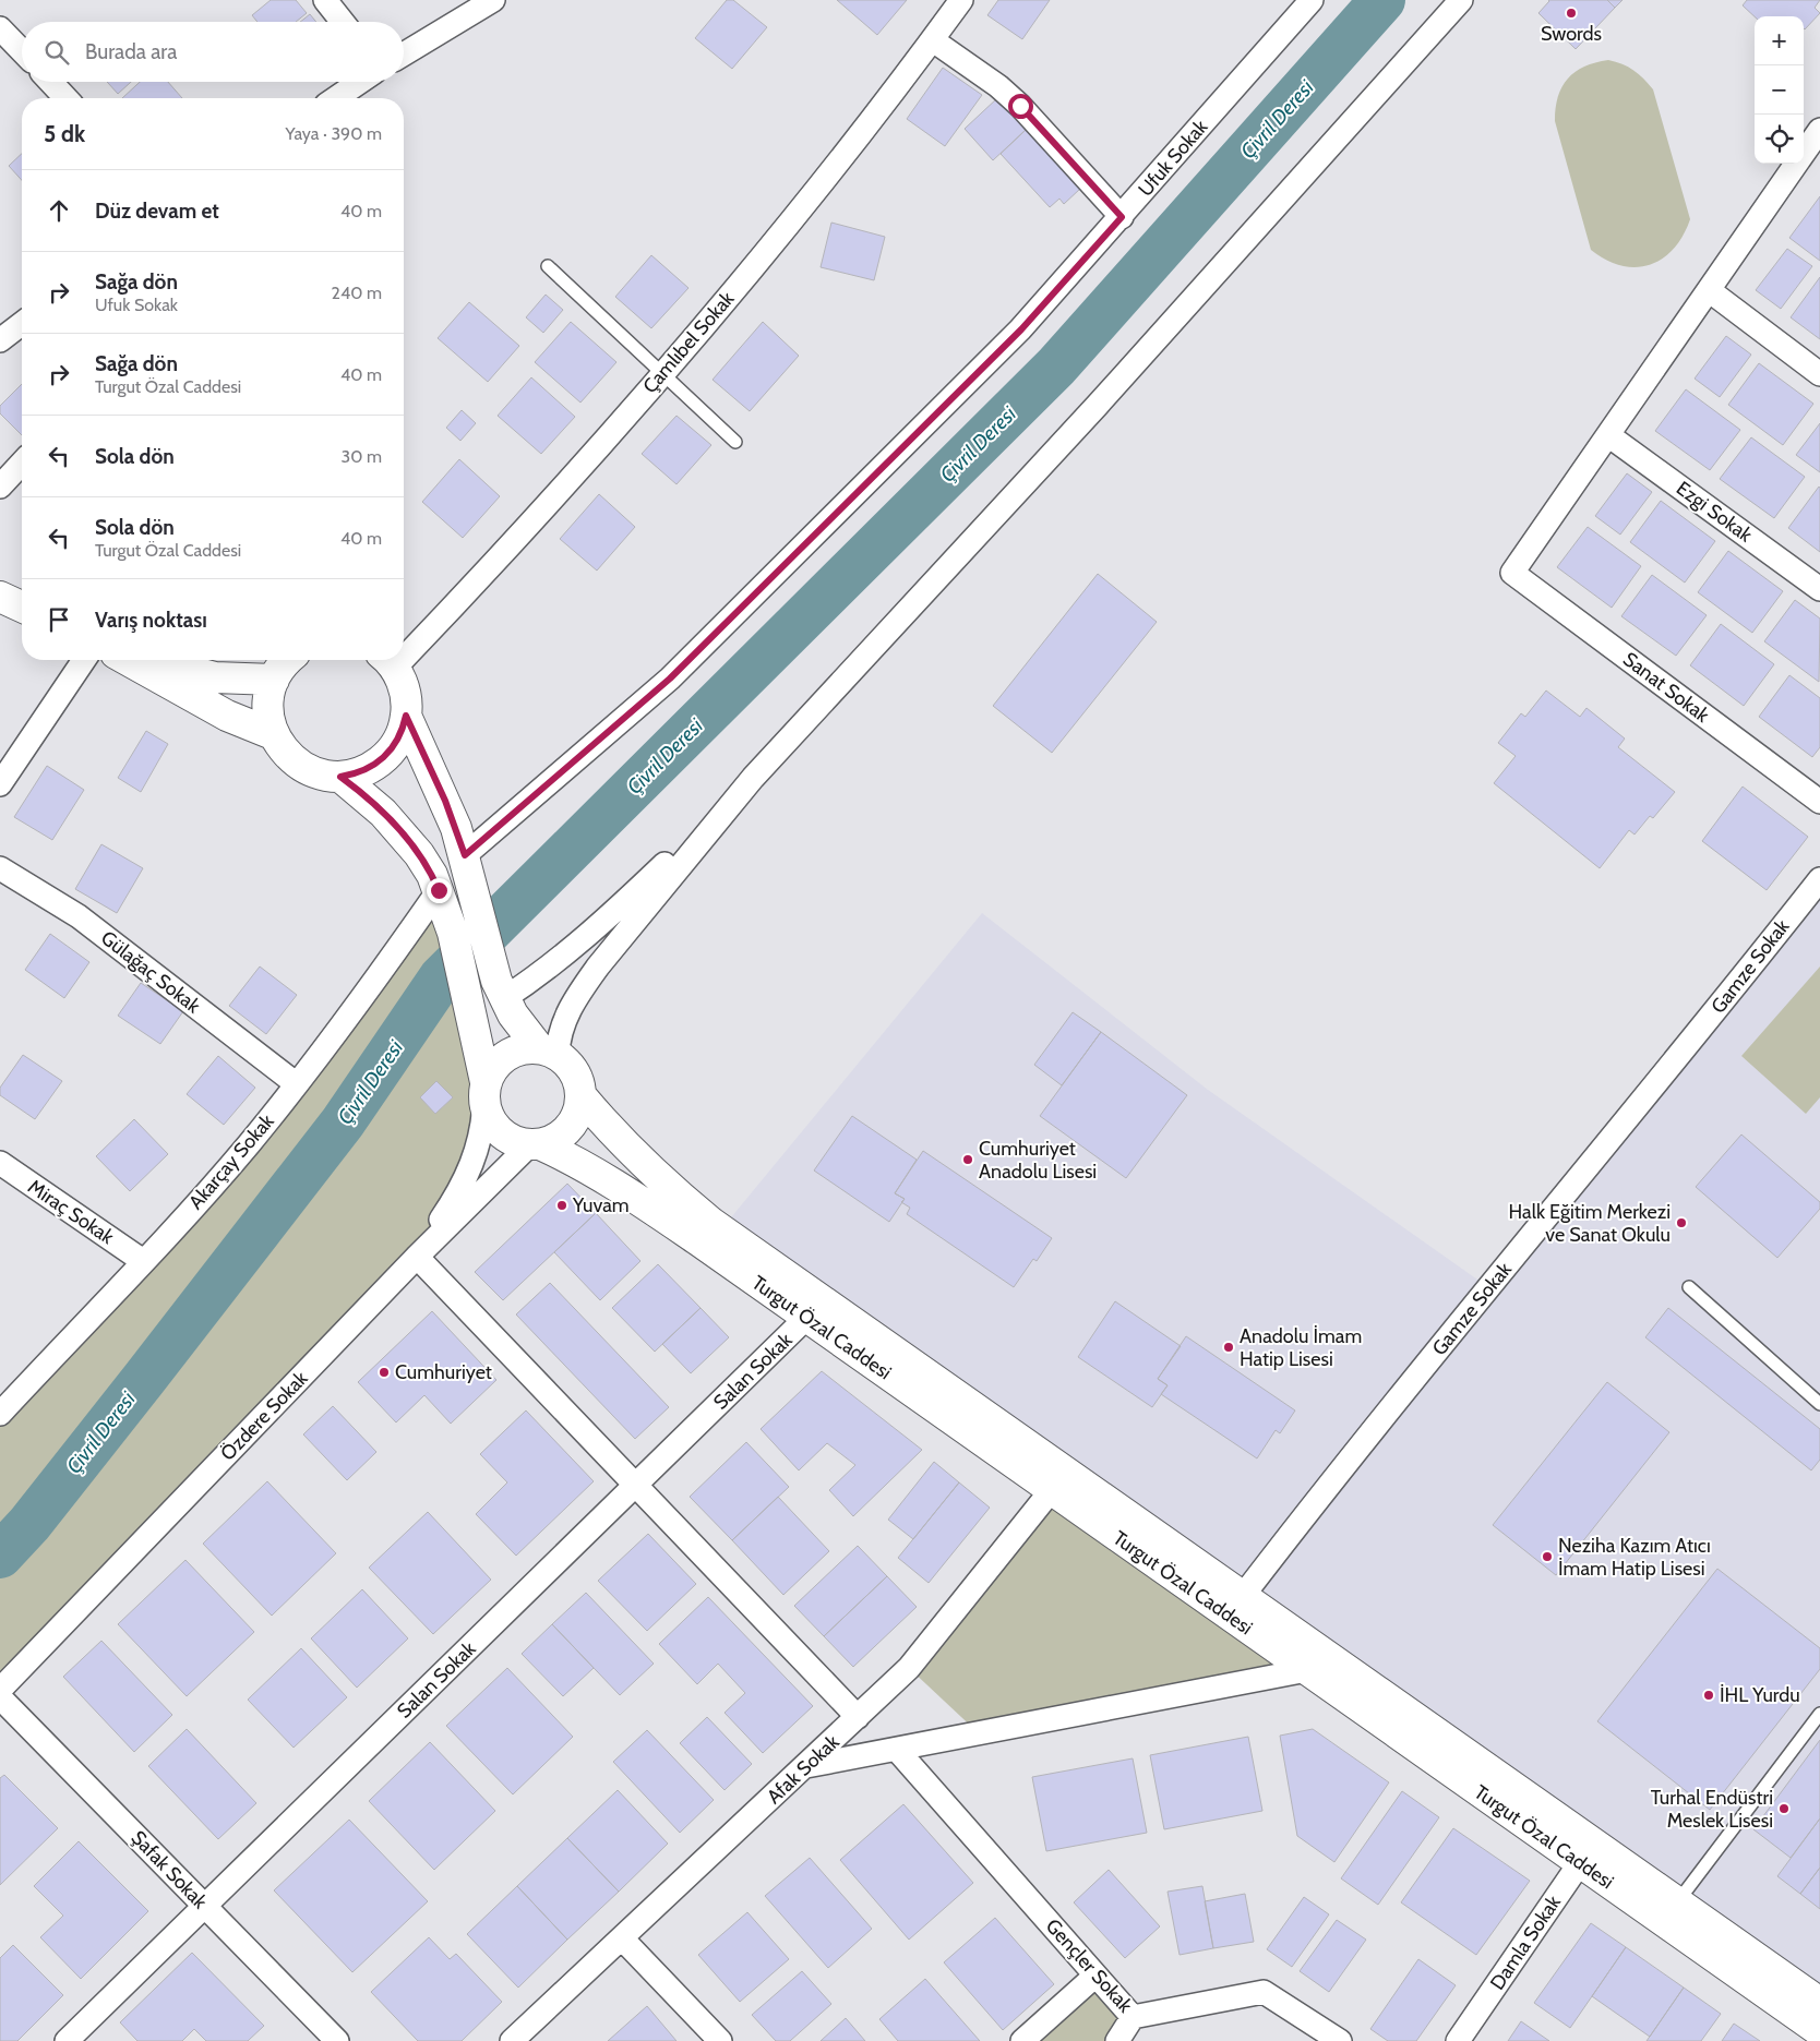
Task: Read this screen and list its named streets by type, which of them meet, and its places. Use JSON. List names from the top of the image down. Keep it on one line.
{"streets":{"street":["Ufuk Sokak","Çamlıbel Sokak","Ezgi Sokak","Sanat Sokak","Gamze Sokak","Gülağaç Sokak","Akarçay Sokak","Miraç Sokak","Turgut Özal Caddesi","Salan Sokak","Özdere Sokak","Afak Sokak","Şafak Sokak","Damla Sokak","Gençler Sokak"]},"crossings":[["Ezgi Sokak","Sanat Sokak"],["Gamze Sokak","Turgut Özal Caddesi"],["Gülağaç Sokak","Akarçay Sokak"],["Akarçay Sokak","Miraç Sokak"],["Turgut Özal Caddesi","Salan Sokak"],["Turgut Özal Caddesi","Özdere Sokak"],["Turgut Özal Caddesi","Afak Sokak"],["Turgut Özal Caddesi","Damla Sokak"],["Salan Sokak","Şafak Sokak"]],"water":["Çivril Deresi"],"places":["Swords","Cumhuriyet Anadolu Lisesi","Yuvam","Halk Eğitim Merkezi ve Sanat Okulu","Anadolu İmam Hatip Lisesi","Cumhuriyet","Neziha Kazım Atıcı İmam Hatip Lisesi","İHL Yurdu","Turhal Endüstri Meslek Lisesi"],"page":{"map_buttons":["+","−"],"search":"Burada ara","heading":["5 dk","Yaya · 390 m"],"list":[["Düz devam et","40 m"],["Sağa dön","Ufuk Sokak","240 m"],["Sağa dön","Turgut Özal Caddesi","40 m"],["Sola dön","30 m"],["Sola dön","Turgut Özal Caddesi","40 m"],"Varış noktası"]}}
